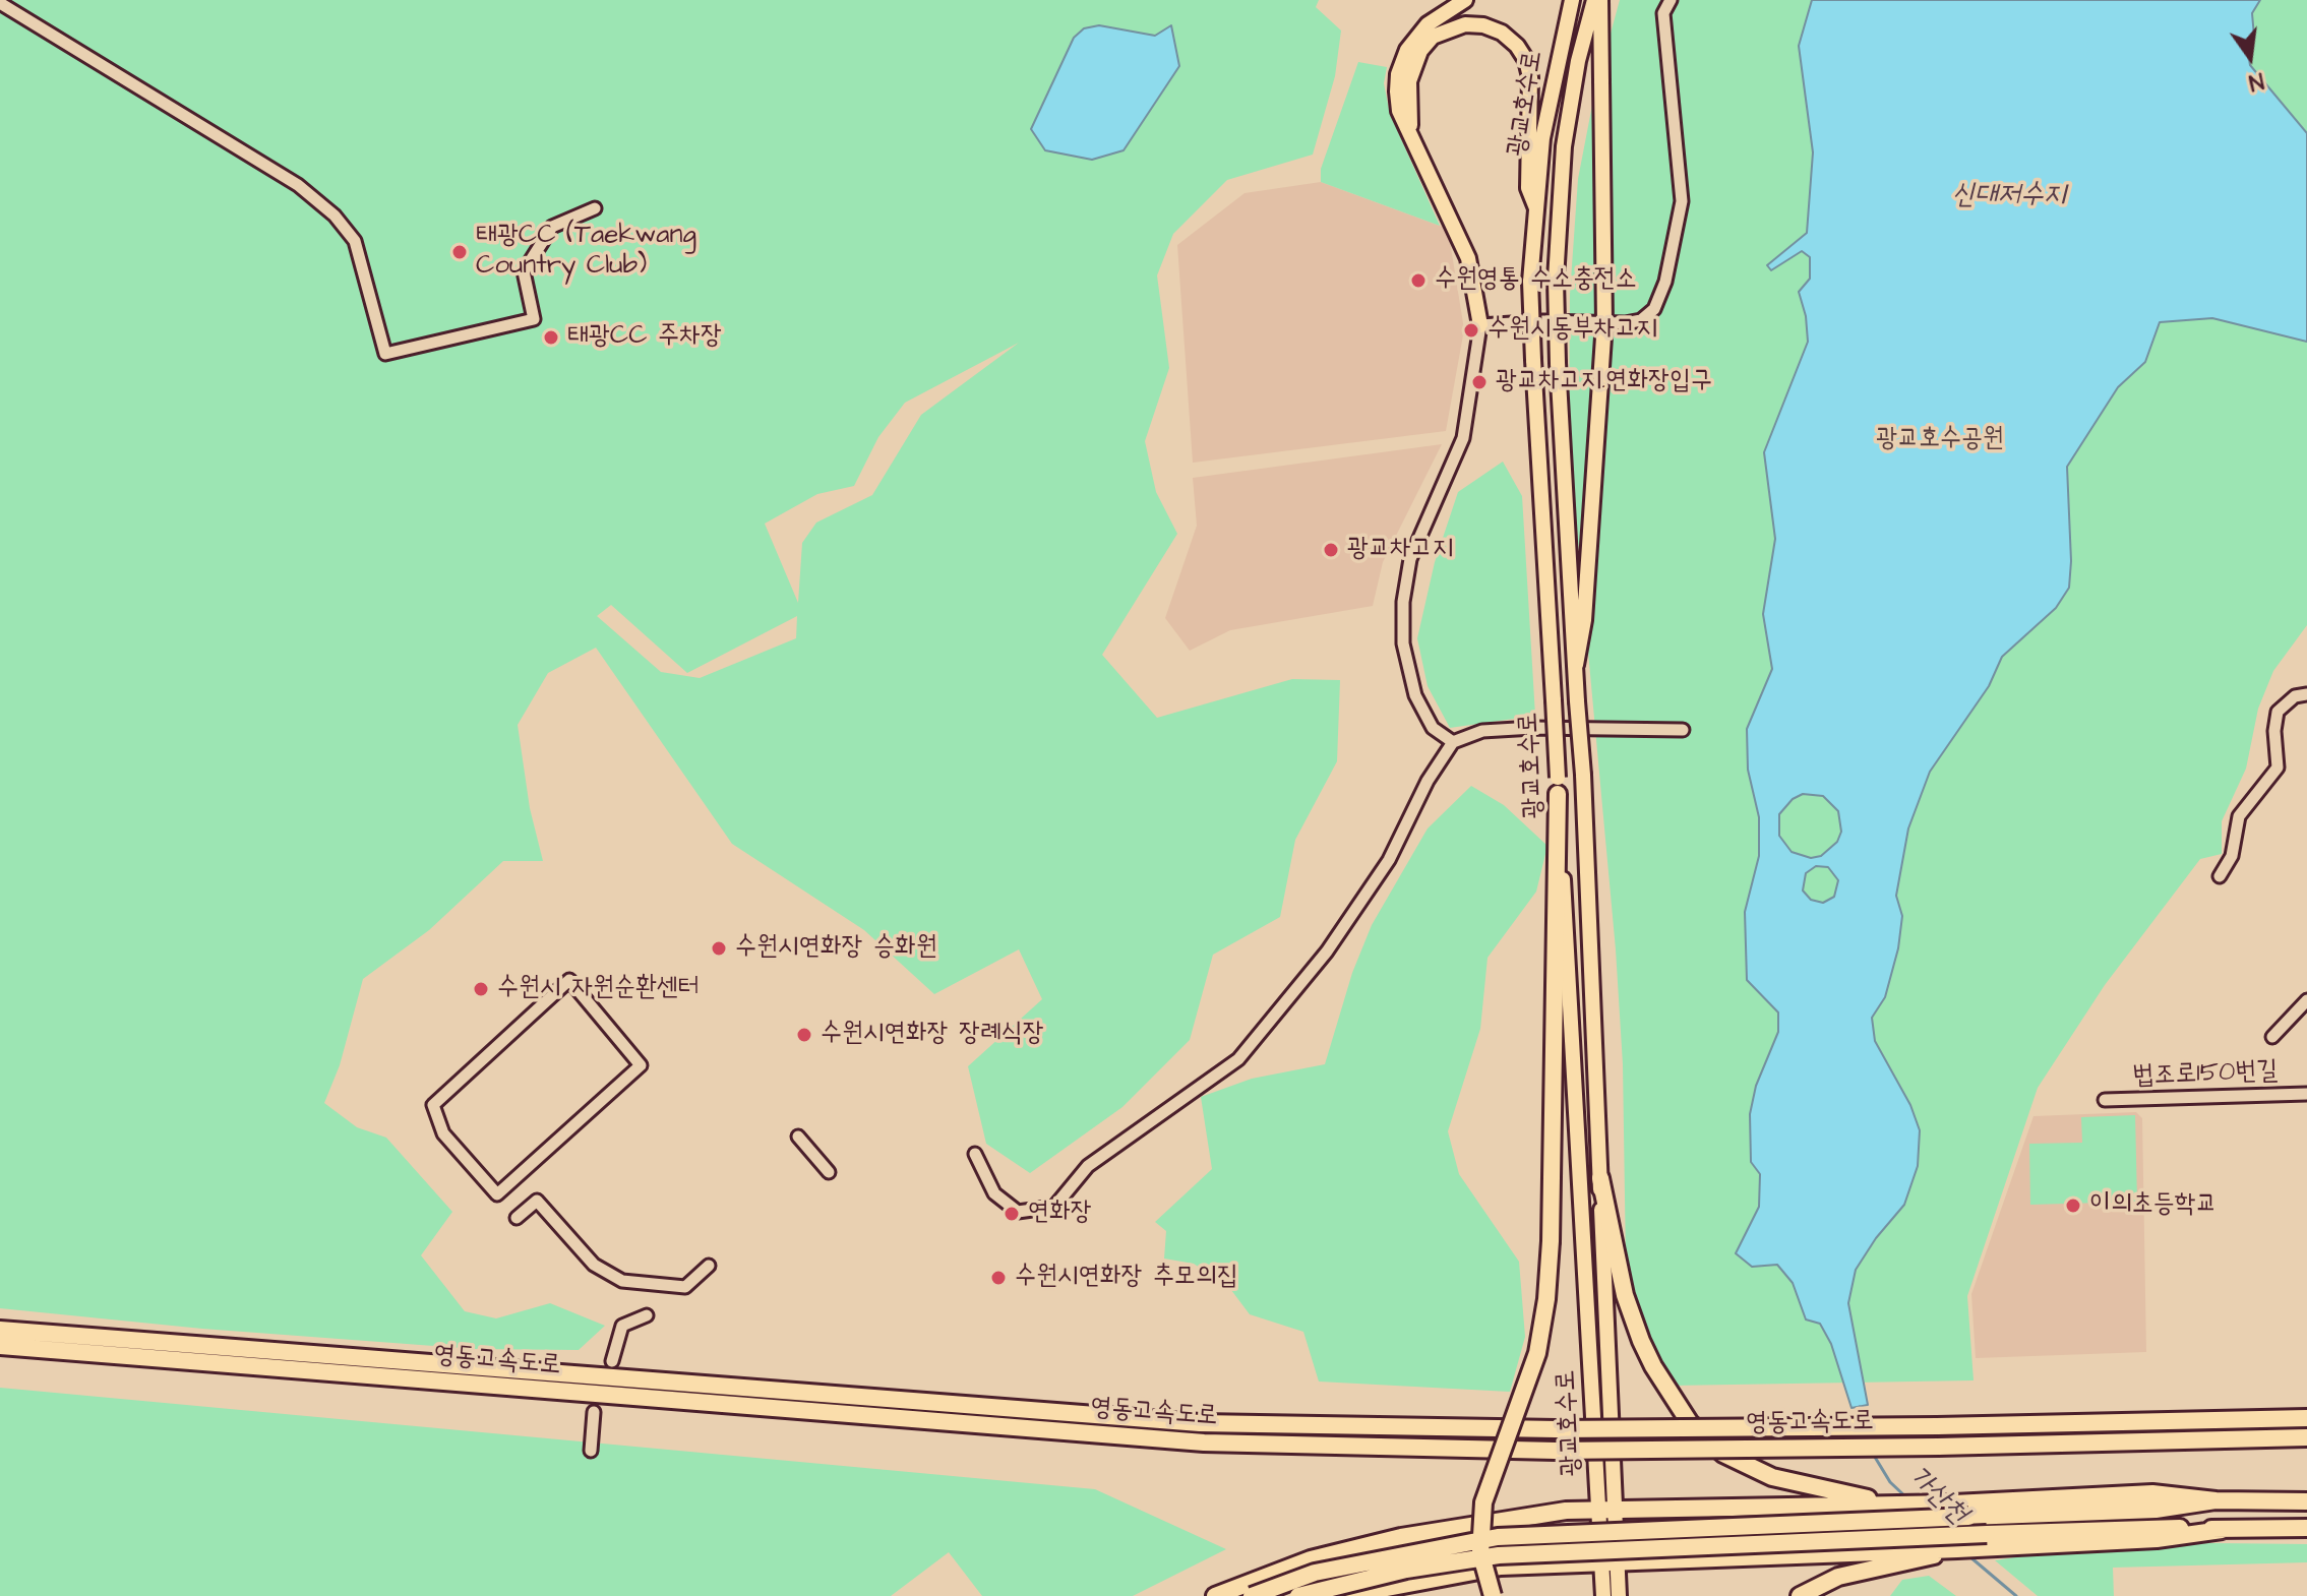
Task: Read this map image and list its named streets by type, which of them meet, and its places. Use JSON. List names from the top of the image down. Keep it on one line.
{"streets":{"highway":["영동고속도로"],"main road":["광교호수로"],"street":["법조로150번길"]},"water":["신대저수지","가산천"],"parks":["광교호수공원"],"places":["태광CC (Taekwang Country Club)","수원영통 수소충전소","수원시동부차고지","태광CC 주차장","광교차고지.연화장입구","광교차고지","수원시연화장 승화원","수원시 자원순환센터","수원시연화장 장례식장","이의초등학교","연화장","수원시연화장 추모의집"],"north":"bottom"}
